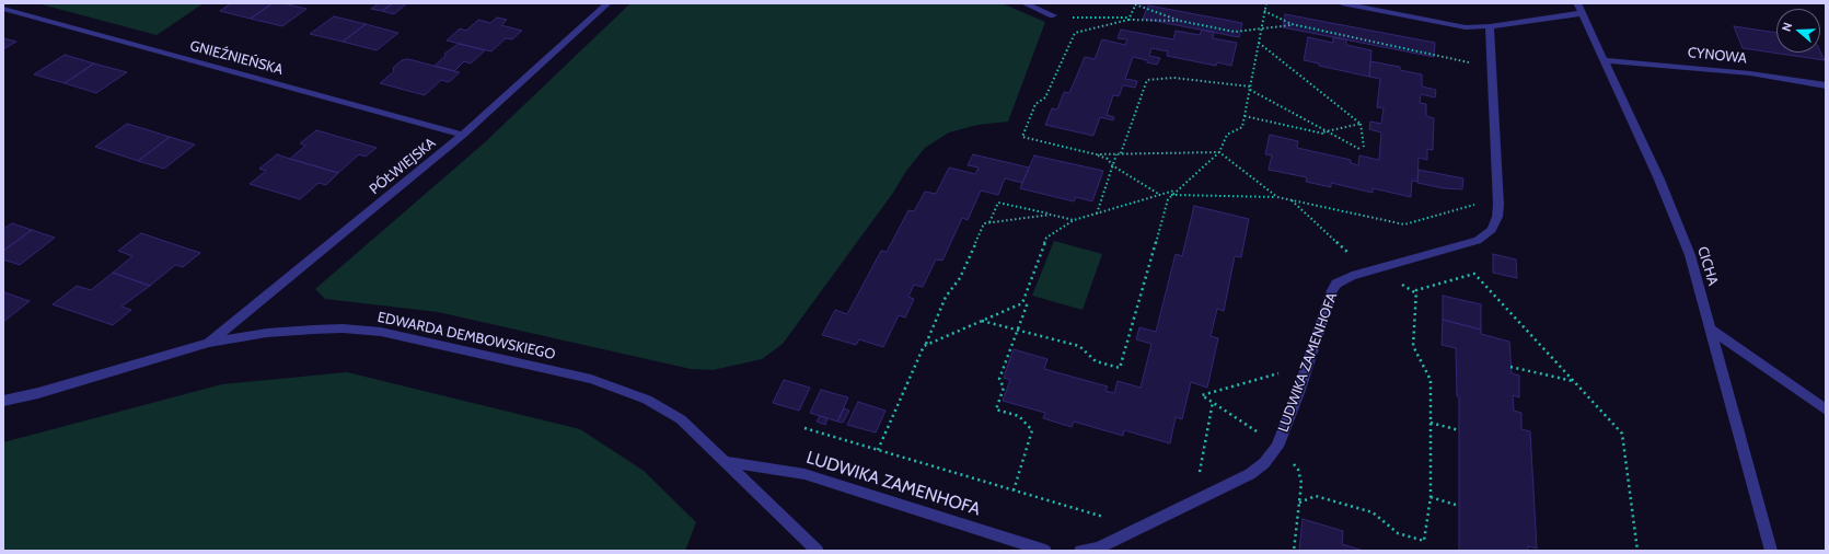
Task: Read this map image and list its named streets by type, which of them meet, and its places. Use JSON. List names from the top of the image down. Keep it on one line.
{"streets":{"street":["CYNOWA","GNIEŹNIEŃSKA","PÓŁWIEJSKA","CICHA","EDWARDA DEMBOWSKIEGO","LUDWIKA ZAMENHOFA"]},"crossings":[["CYNOWA","CICHA"],["GNIEŹNIEŃSKA","PÓŁWIEJSKA"],["PÓŁWIEJSKA","EDWARDA DEMBOWSKIEGO"],["EDWARDA DEMBOWSKIEGO","LUDWIKA ZAMENHOFA"]],"north":"left"}
